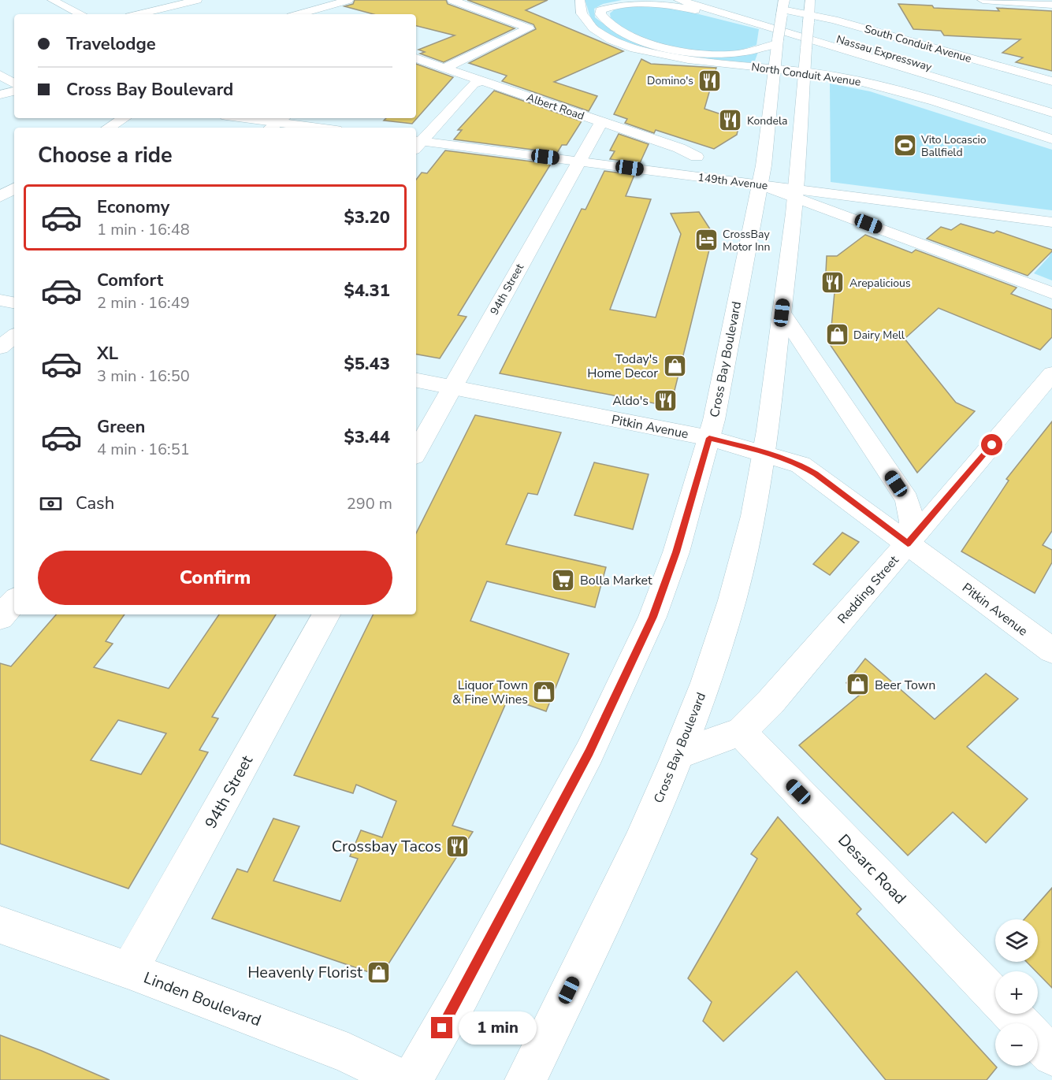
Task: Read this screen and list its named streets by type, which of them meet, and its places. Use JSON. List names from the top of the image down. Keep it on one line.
{"streets":{"main road":["South Conduit Avenue","Nassau Expressway","North Conduit Avenue","Albert Road","149th Avenue","94th Street","Cross Bay Boulevard","Pitkin Avenue","Redding Street","Desarc Road","Linden Boulevard"]},"crossings":[["South Conduit Avenue","Cross Bay Boulevard"],["North Conduit Avenue","Cross Bay Boulevard"],["Albert Road","94th Street"],["149th Avenue","94th Street"],["149th Avenue","Cross Bay Boulevard"],["94th Street","Pitkin Avenue"],["94th Street","Linden Boulevard"],["Cross Bay Boulevard","Pitkin Avenue"],["Cross Bay Boulevard","Redding Street"],["Pitkin Avenue","Redding Street"],["Redding Street","Desarc Road"]],"places":{"restaurant":["Domino's","Kondela","Arepalicious","Aldo's","Crossbay Tacos"],"sports":["Vito Locascio Ballfield"],"hotel":["CrossBay Motor Inn"],"shop":["Dairy Mell","Today's Home Decor","Beer Town","Liquor Town & Fine Wines","Heavenly Florist"],"supermarket":["Bolla Market"]},"page":{"banner":["Travelodge","Cross Bay Boulevard"],"heading":"Choose a ride","list":[{"name":"Economy","note":"1 min · 16:48","value":"$3.20"},{"name":"Comfort","note":"2 min · 16:49","value":"$4.31"},{"name":"XL","note":"3 min · 16:50","value":"$5.43"},{"name":"Green","note":"4 min · 16:51","value":"$3.44"}],"pay":["Cash","290 m"],"buttons":"Confirm","map_buttons":["+","−"],"bubble":"1 min"}}
